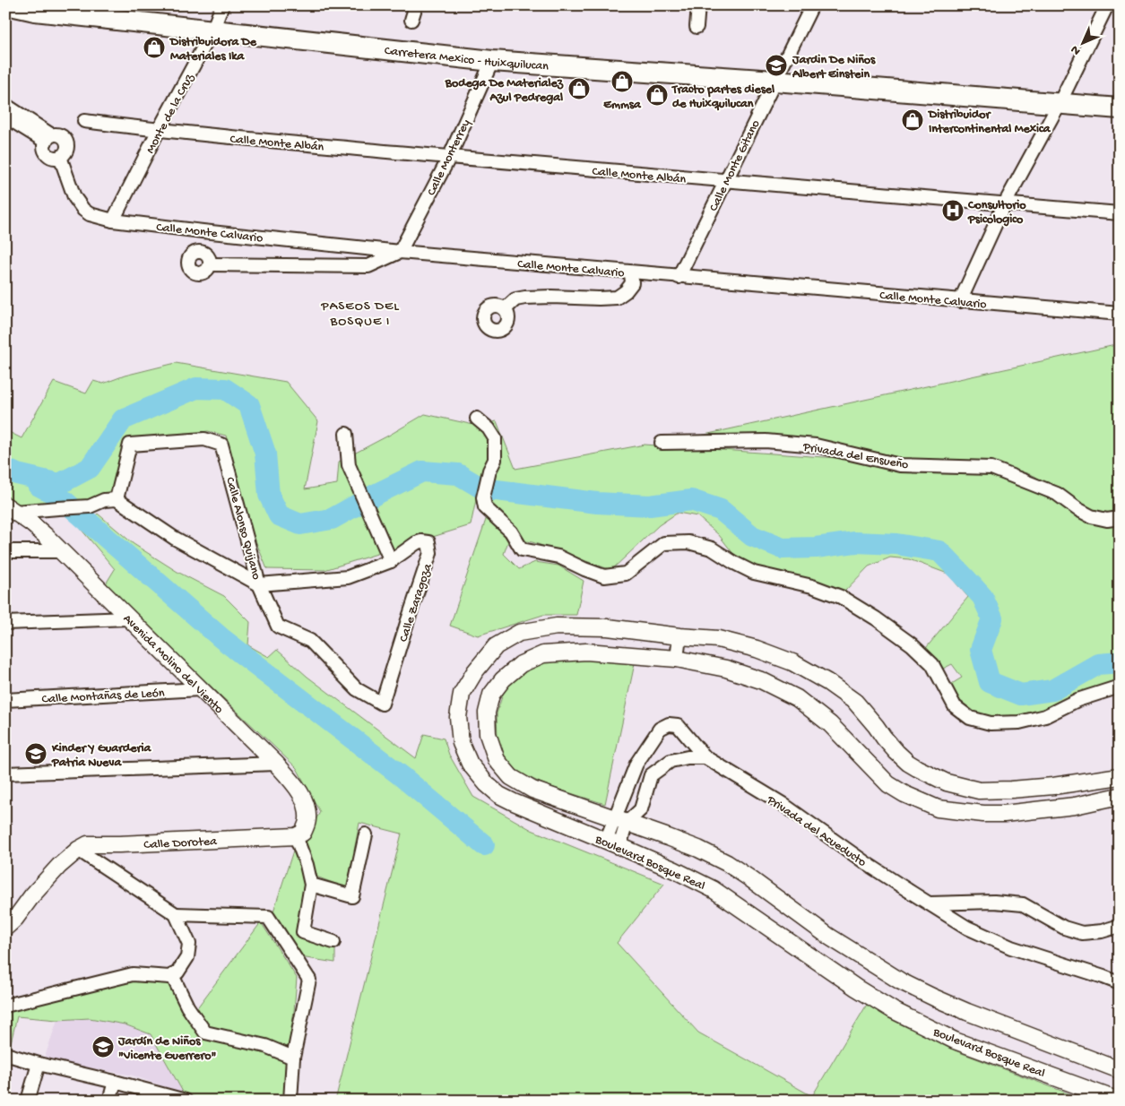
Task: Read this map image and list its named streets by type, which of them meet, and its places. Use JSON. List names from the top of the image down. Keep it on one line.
{"streets":{"main road":["Carretera Mexico - Huixquilucan"],"street":["Monte de la Cruz","Calle Monte Albán","Calle Monterrey","Calle Monte Gitano","Calle Monte Calvario","Privada del Ensueño","Calle Alonso Quijano","Calle Zaragoza","Avenida Molino del Viento","Calle Montañas de León","Privada del Acueducto","Calle Dorotea","Boulevard Bosque Real"]},"crossings":[["Carretera Mexico - Huixquilucan","Monte de la Cruz"],["Carretera Mexico - Huixquilucan","Calle Monterrey"],["Carretera Mexico - Huixquilucan","Calle Monte Gitano"],["Monte de la Cruz","Calle Monte Albán"],["Monte de la Cruz","Calle Monte Calvario"],["Calle Monte Albán","Calle Monterrey"],["Calle Monte Albán","Calle Monte Gitano"],["Calle Monterrey","Calle Monte Calvario"],["Calle Monte Gitano","Calle Monte Calvario"],["Calle Alonso Quijano","Calle Zaragoza"],["Avenida Molino del Viento","Calle Montañas de León"],["Avenida Molino del Viento","Calle Dorotea"],["Privada del Acueducto","Boulevard Bosque Real"]],"districts":["PASEOS DEL BOSQUE I"],"places":{"shop":["Distribuidora De Materiales Ika","Emmsa","Bodega De Materialez Azul Pedregal","Tracto partes diesel de Huixquilucan","Distribuidor Intercontinental Mexica"],"school or university":["Jardin De Niños Albert Einstein","Kinder Y Guarderia Patria Nueva","Jardín de Niños \"Vicente Guerrero\""],"hospital":["Consultorio Psicologico"]},"north":"bottom left"}
